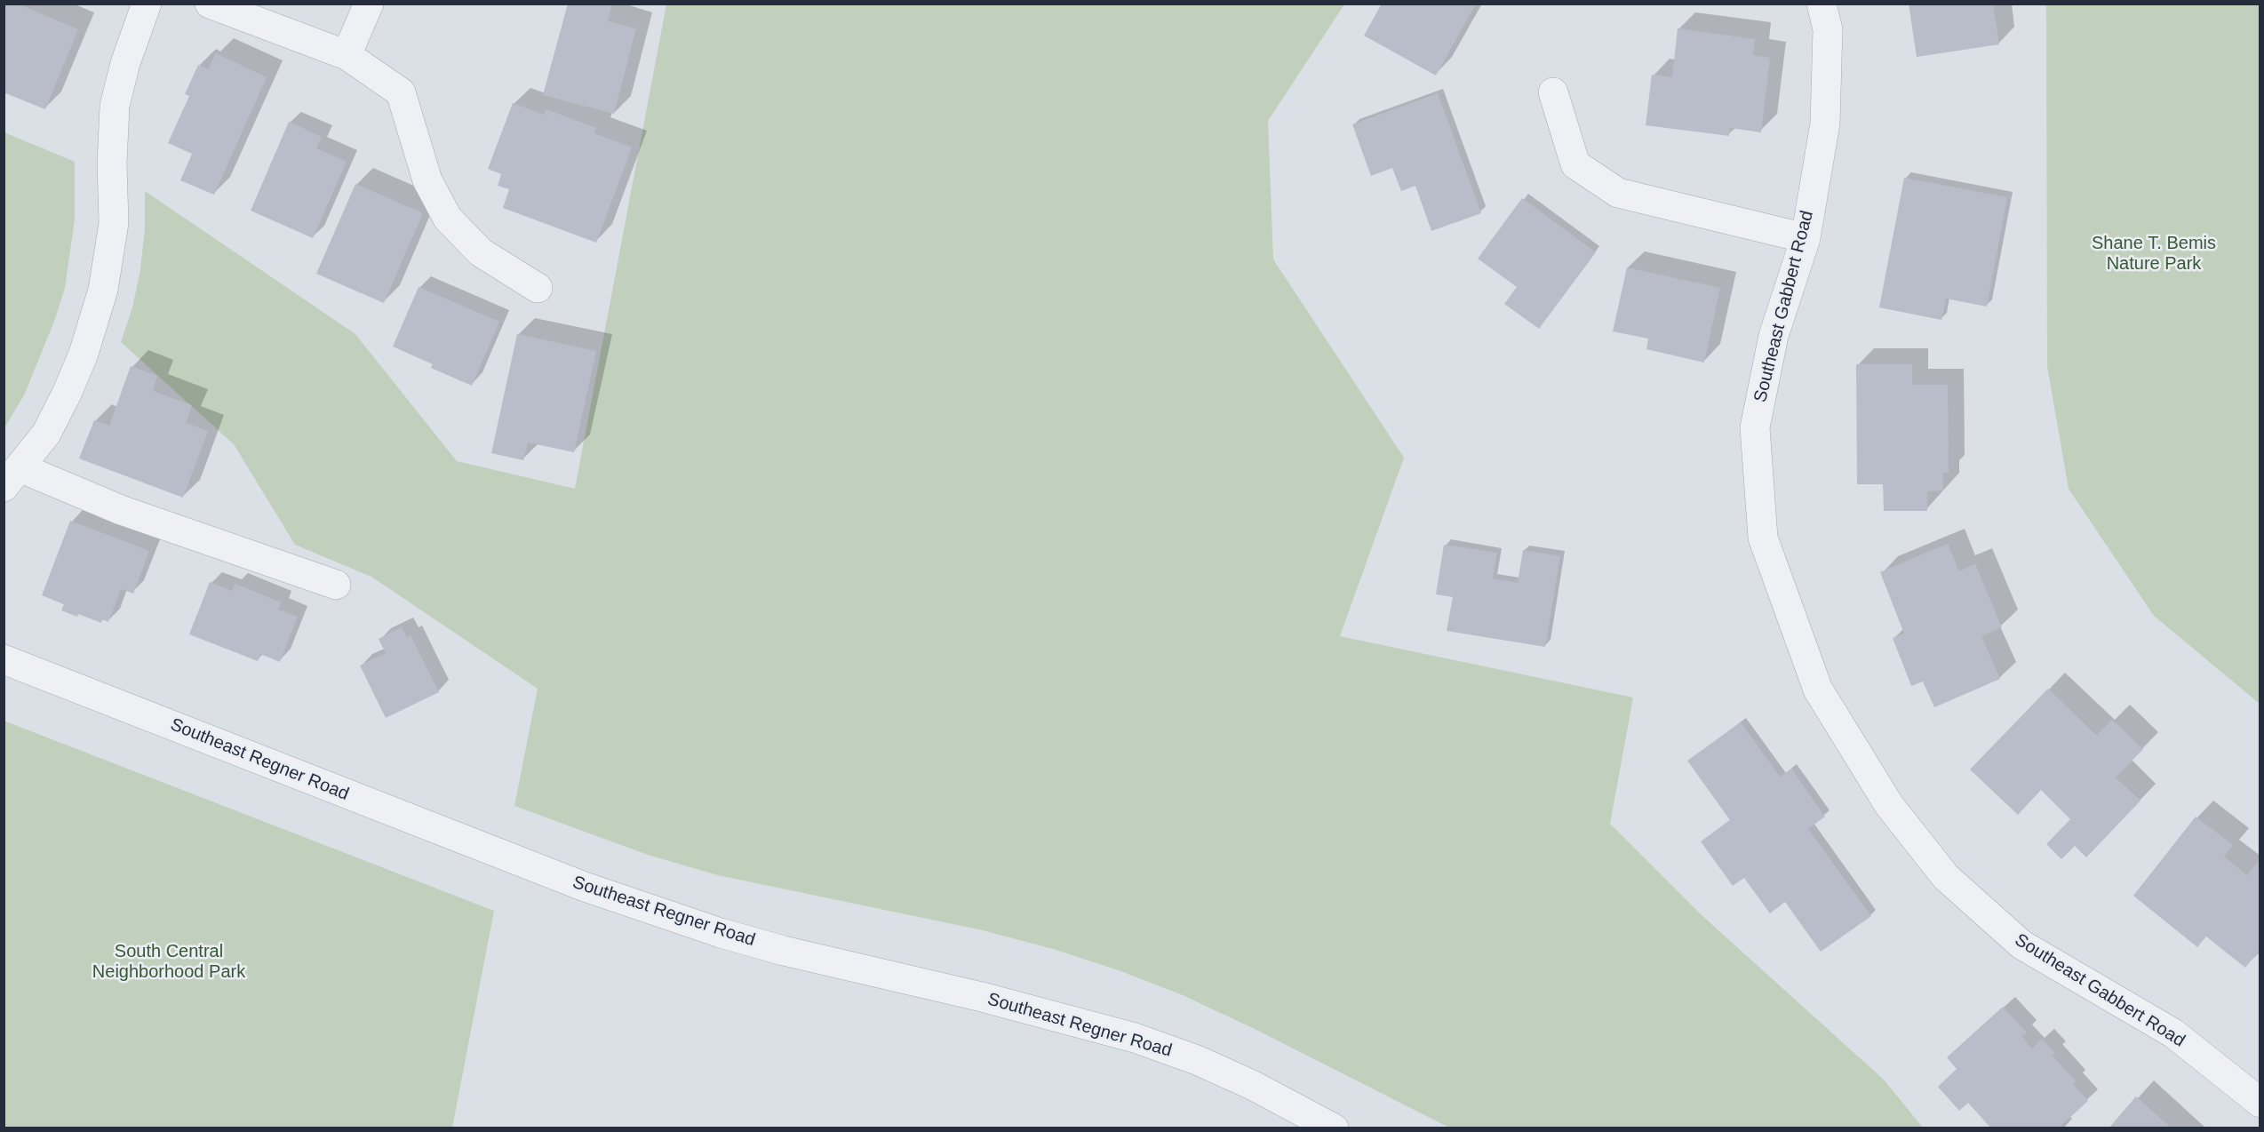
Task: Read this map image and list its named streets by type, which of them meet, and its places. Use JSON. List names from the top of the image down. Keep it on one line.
{"streets":{"street":["Southeast Gabbert Road","Southeast Regner Road"]},"parks":["Shane T. Bemis Nature Park","South Central Neighborhood Park"]}
